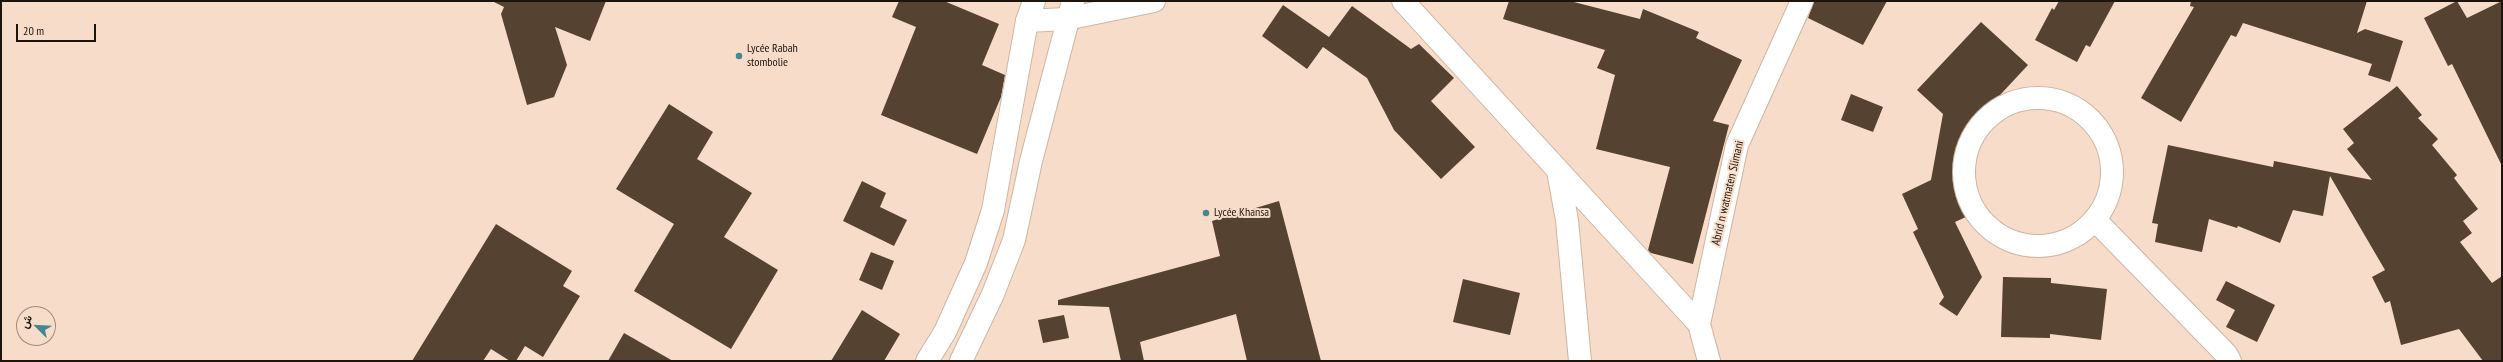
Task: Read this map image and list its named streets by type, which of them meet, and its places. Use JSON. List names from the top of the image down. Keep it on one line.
{"streets":{"street":["Abrid n watmaten Slimani"]},"places":["Lycée Rabah stombolie","Lycée Khansa"],"scale_bar":"20 m","north":"top left"}
